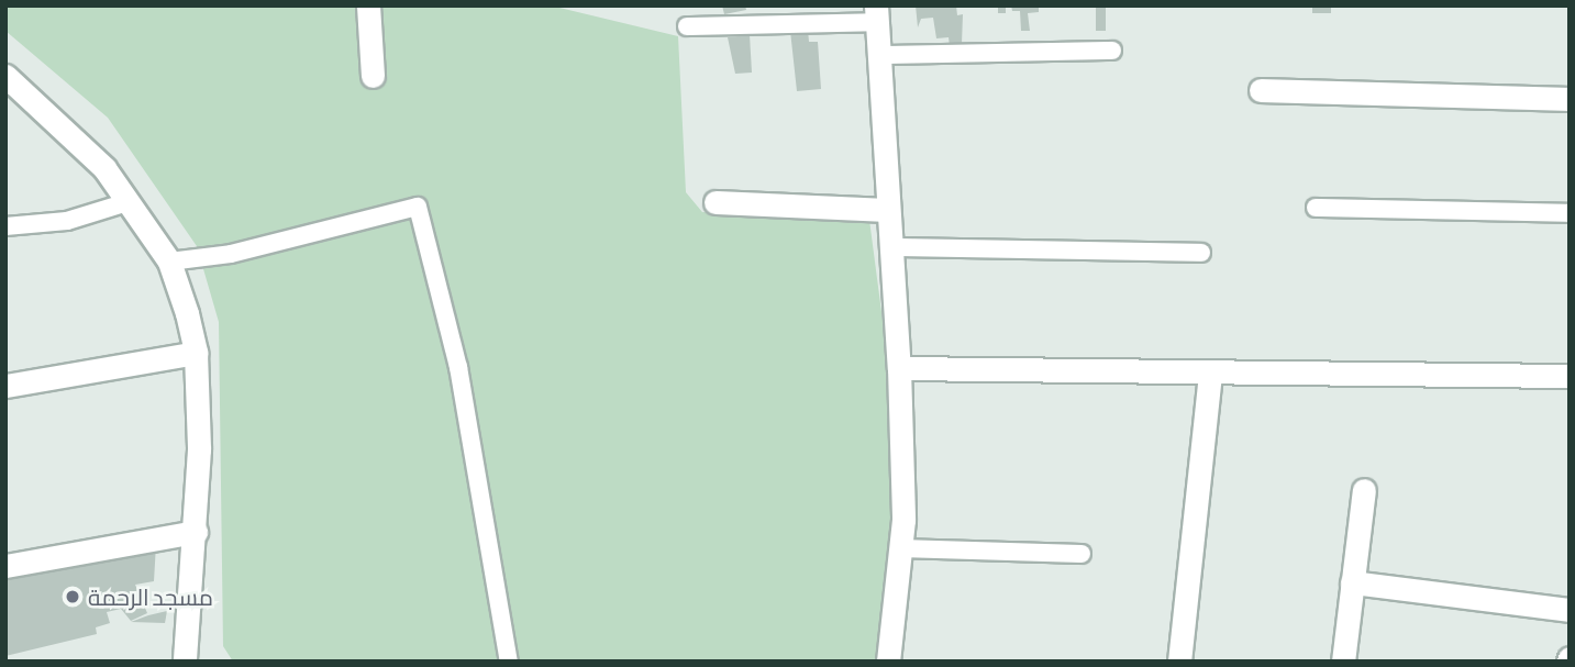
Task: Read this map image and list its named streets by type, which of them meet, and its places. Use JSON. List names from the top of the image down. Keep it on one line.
{"places":["مسجد الرحمة"]}
